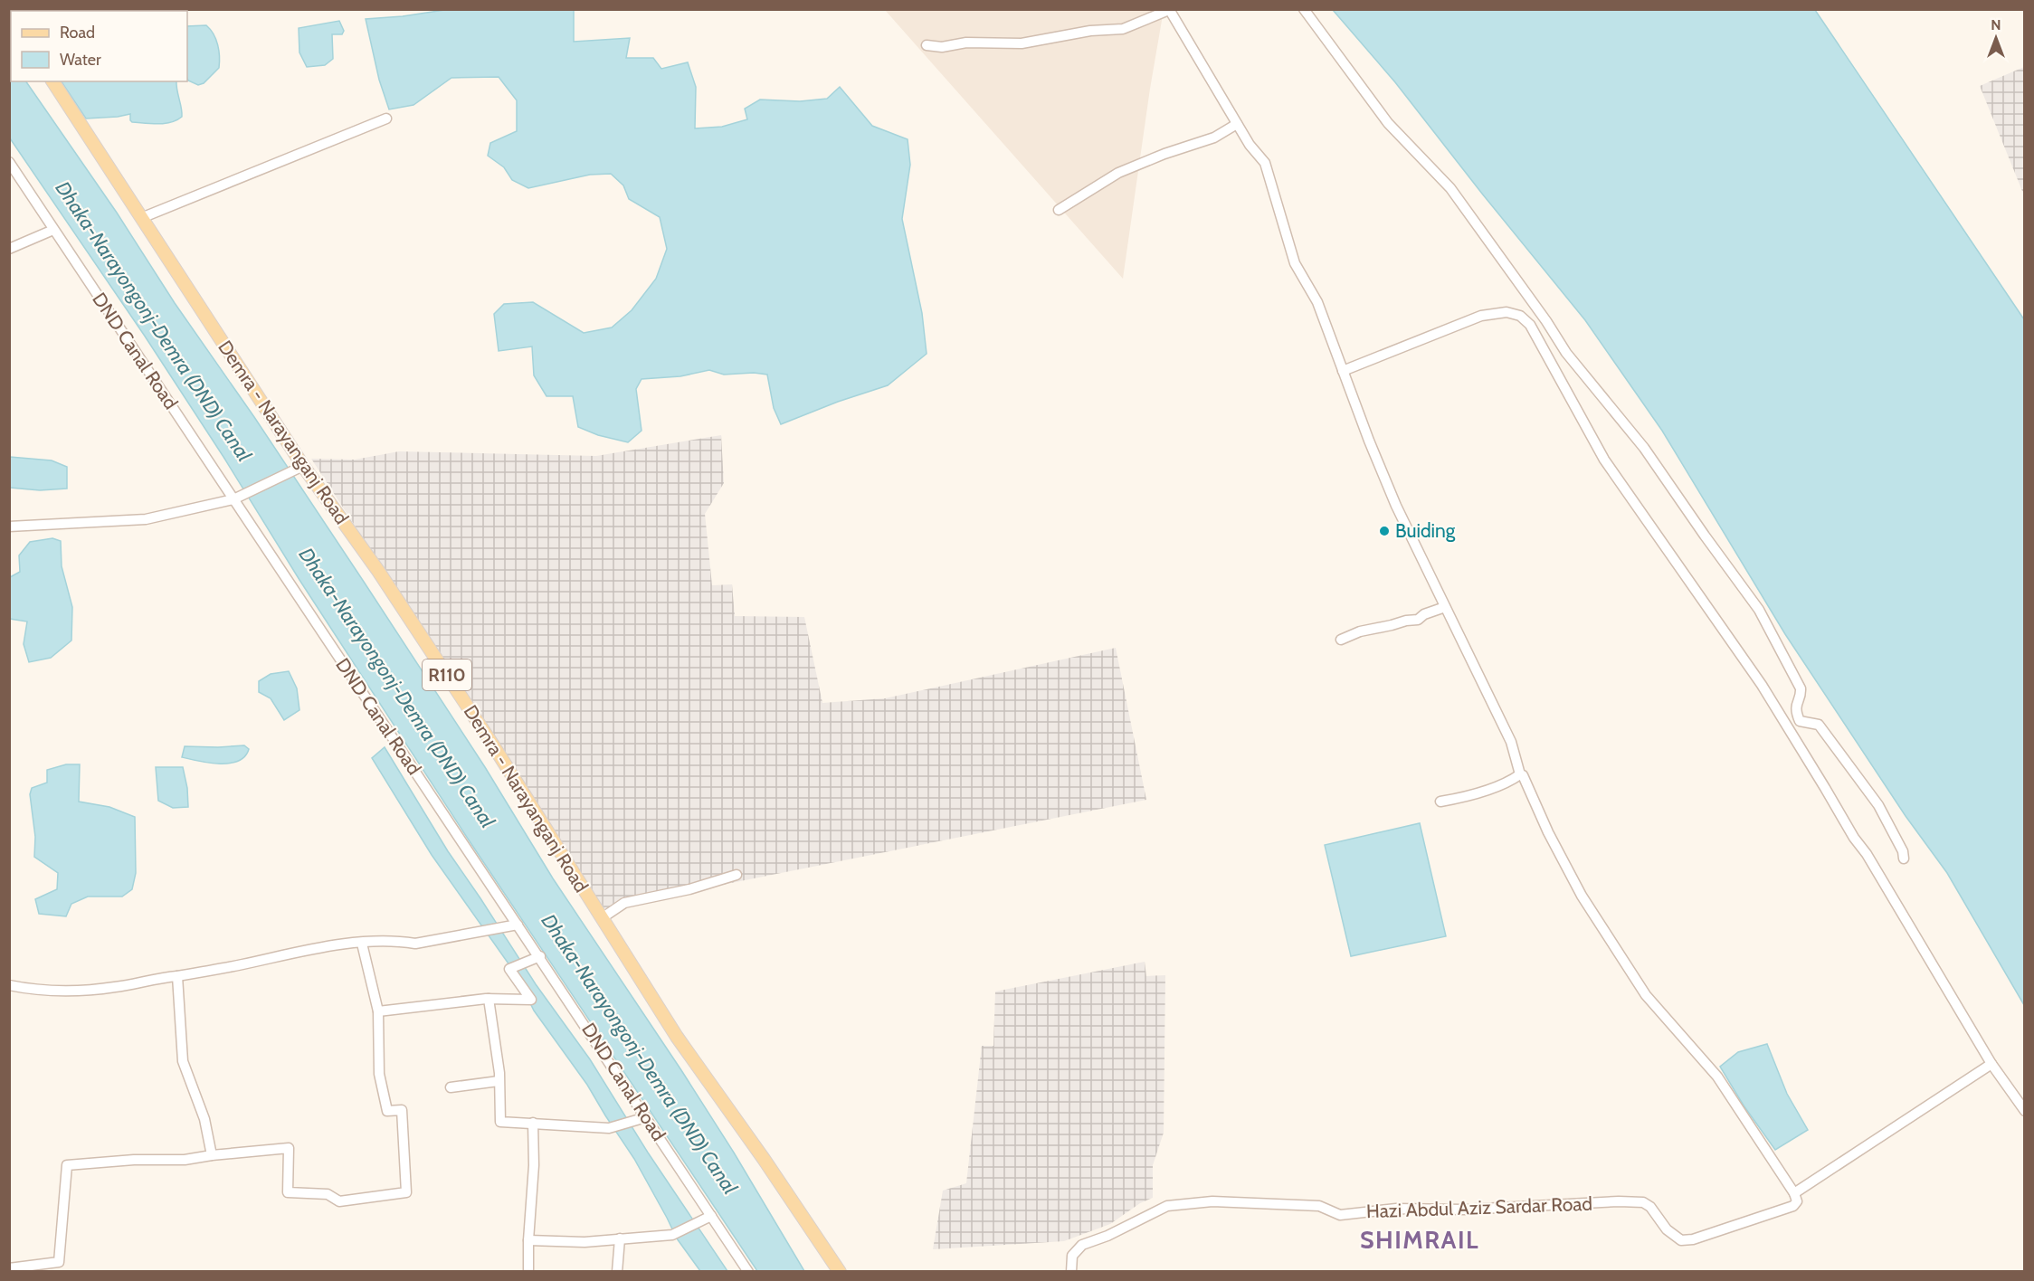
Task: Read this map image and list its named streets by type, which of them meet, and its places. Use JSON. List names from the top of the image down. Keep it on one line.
{"streets":{"main road":["Demra - Narayanganj Road","R110"],"street":["DND Canal Road","Hazi Abdul Aziz Sardar Road"]},"districts":["SHIMRAIL"],"water":["Dhaka-Narayongonj-Demra (DND) Canal"],"places":["Buiding"],"legend":["Road","Water"],"north":"top"}
